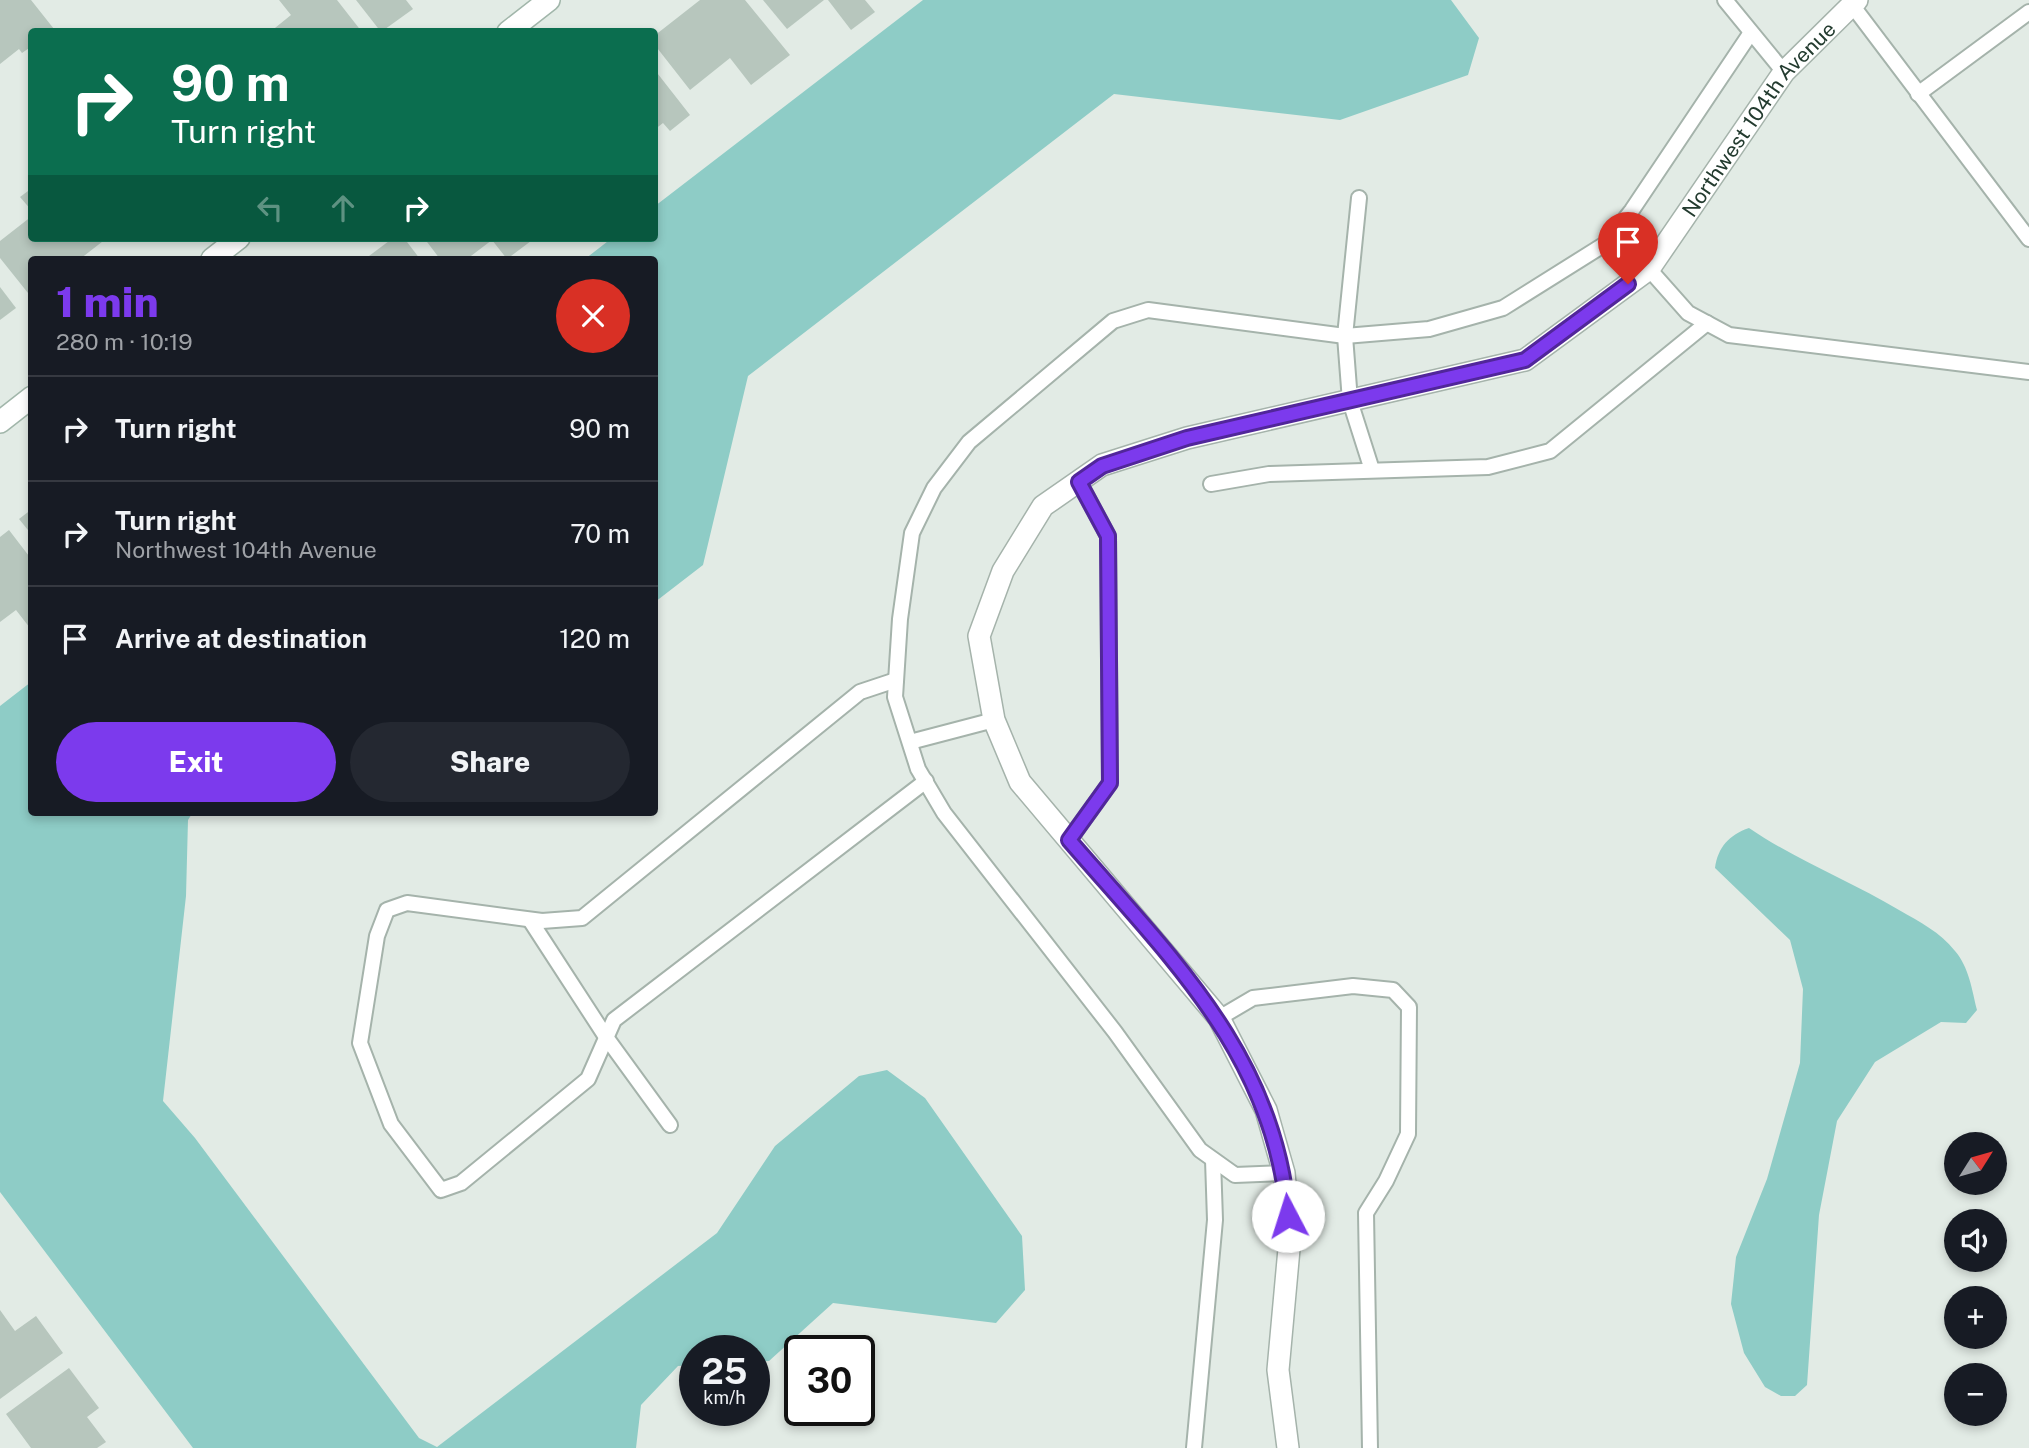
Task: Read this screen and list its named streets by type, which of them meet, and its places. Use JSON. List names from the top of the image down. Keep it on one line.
{"streets":{"street":["Northwest 104th Avenue"]},"north":"top right","page":{"turn":["90 m","Turn right"],"heading":["1 min","280 m · 10:19"],"list":[{"name":"Turn right","value":"90 m"},{"name":"Turn right","note":"Northwest 104th Avenue","value":"70 m"},{"name":"Arrive at destination","value":"120 m"}],"buttons":["Exit","Share"],"map_buttons":["+","−"],"speed":"25 km/h","limit":"30"}}
